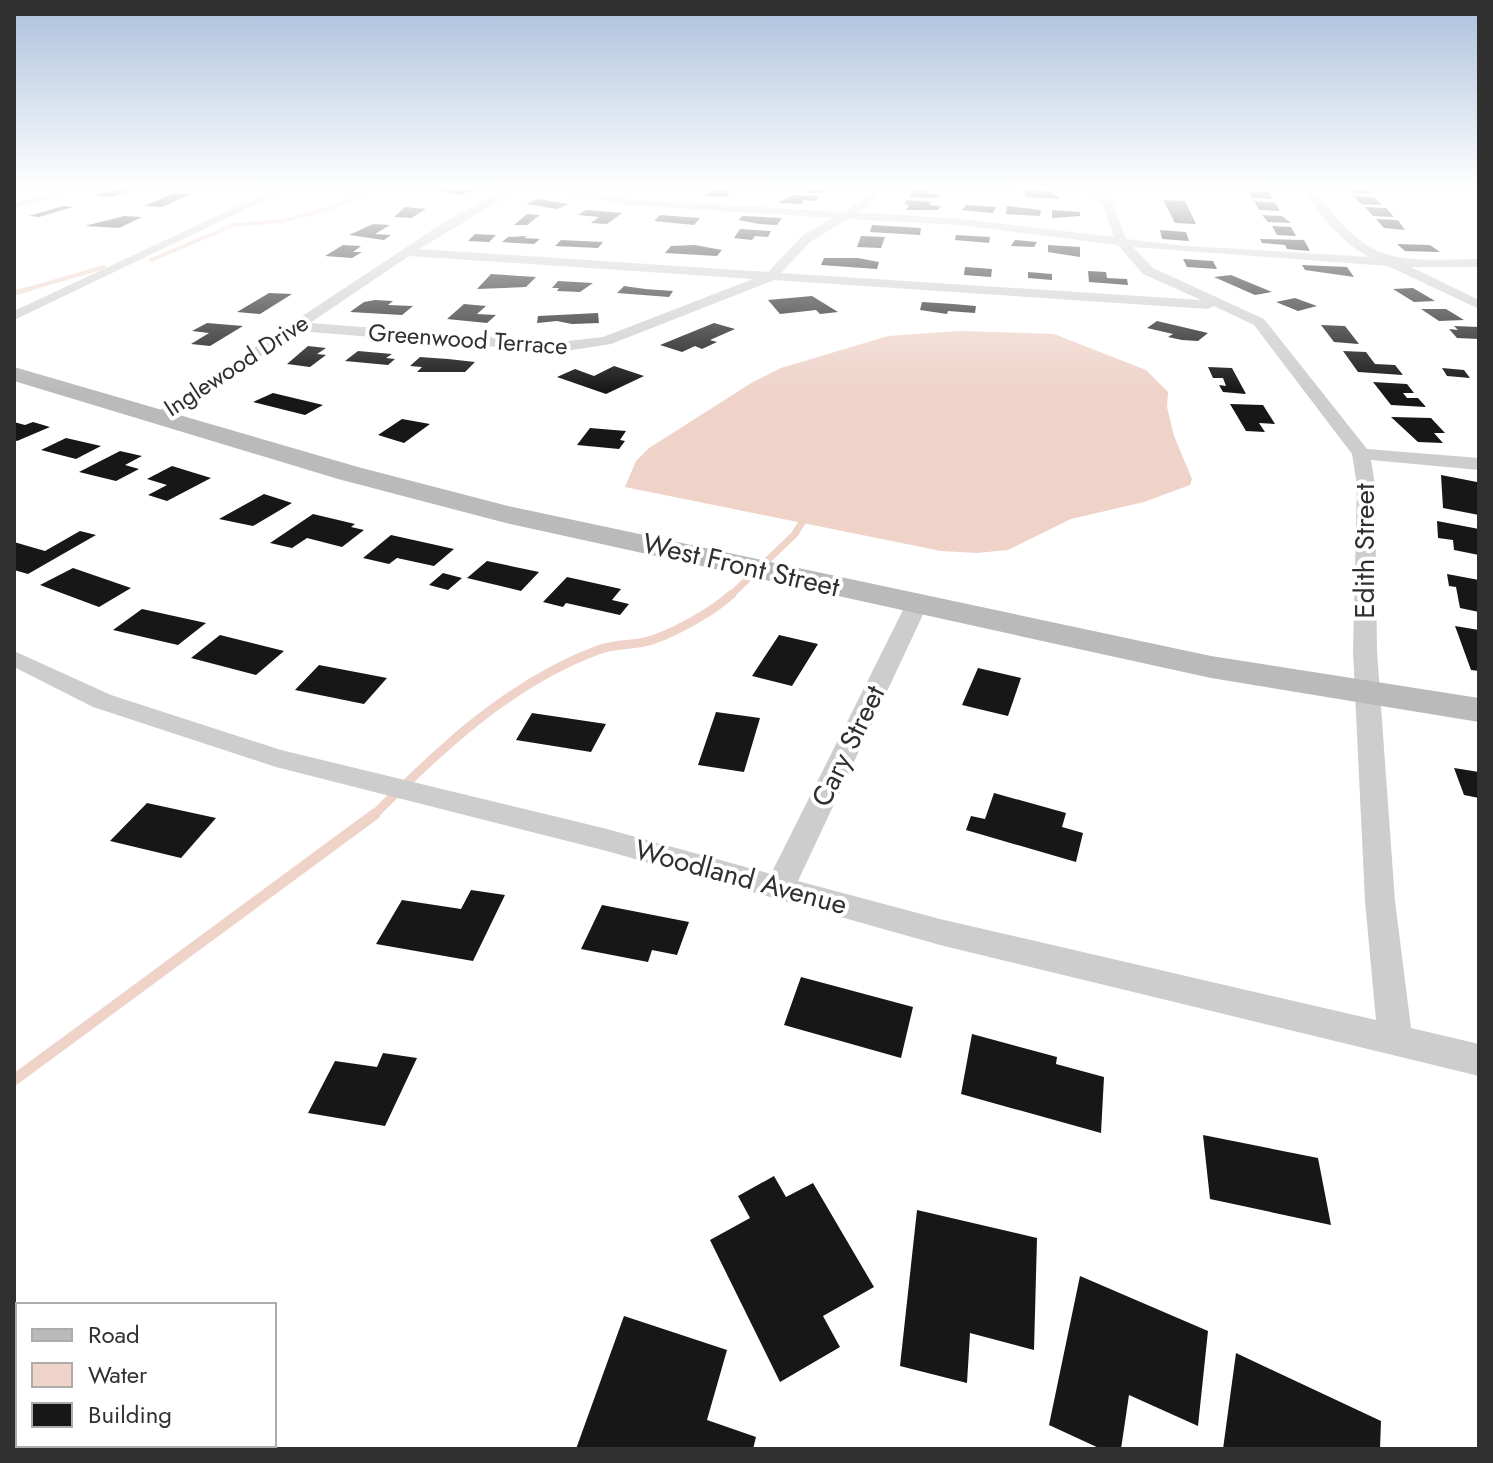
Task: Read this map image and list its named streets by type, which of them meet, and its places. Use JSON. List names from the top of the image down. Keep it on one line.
{"streets":{"street":["Greenwood Terrace","Inglewood Drive","Edith Street","West Front Street","Cary Street","Woodland Avenue"]},"crossings":[["Greenwood Terrace","Inglewood Drive"],["Inglewood Drive","West Front Street"],["Edith Street","West Front Street"],["Edith Street","Woodland Avenue"],["West Front Street","Cary Street"],["Cary Street","Woodland Avenue"]],"legend":["Road","Water","Building"]}
